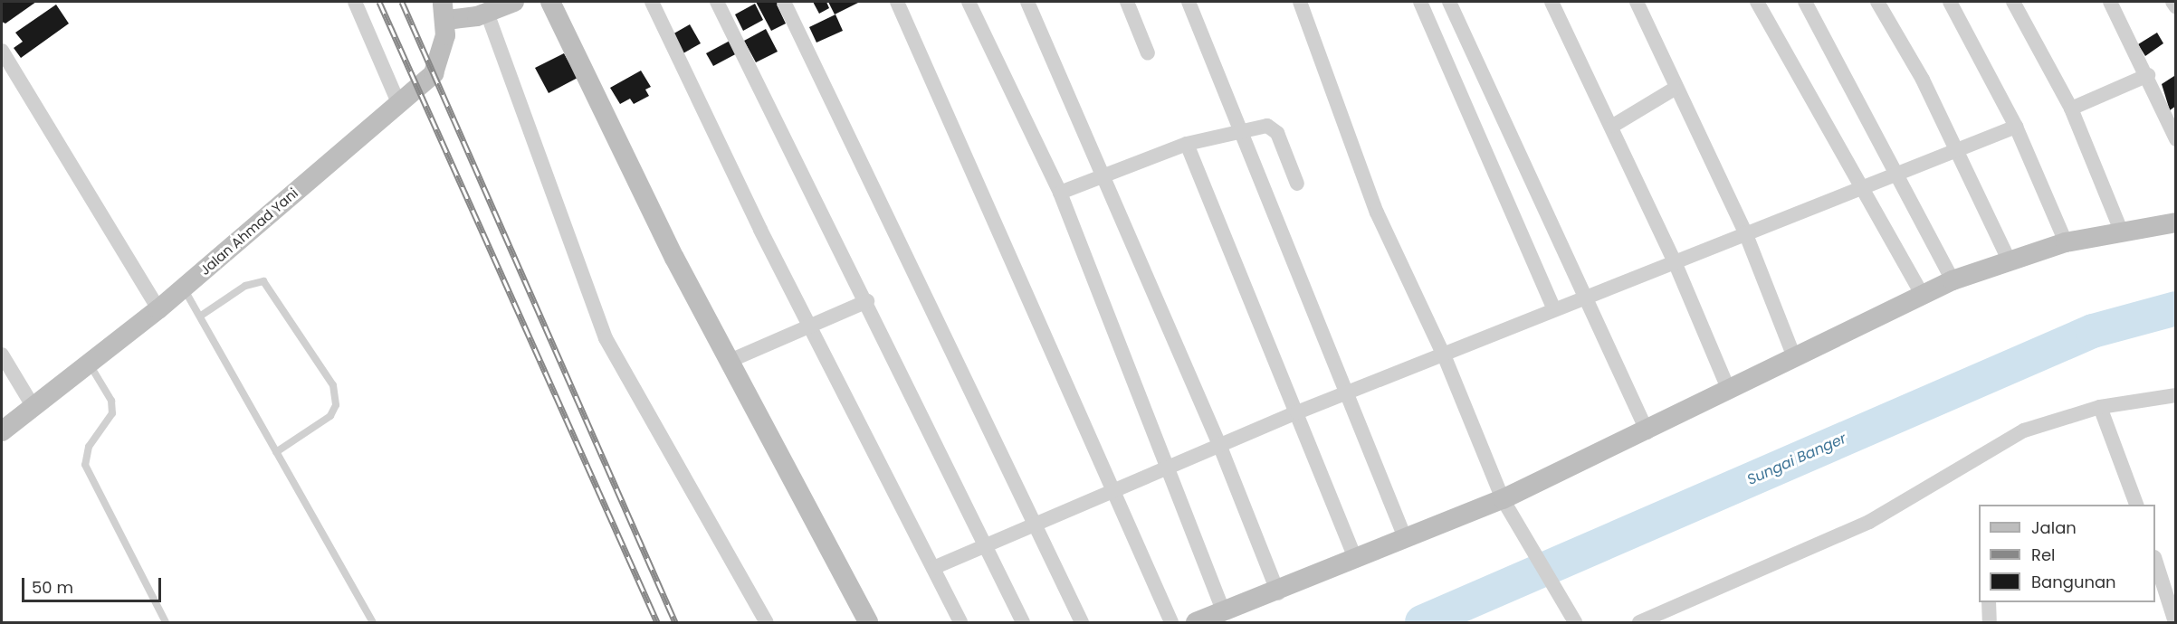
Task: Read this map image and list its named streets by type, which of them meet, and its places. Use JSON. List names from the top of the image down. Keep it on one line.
{"streets":{"street":["Jalan Ahmad Yani"]},"water":["Sungai Banger"],"legend":["Jalan","Rel","Bangunan"],"scale_bar":"50 m"}
